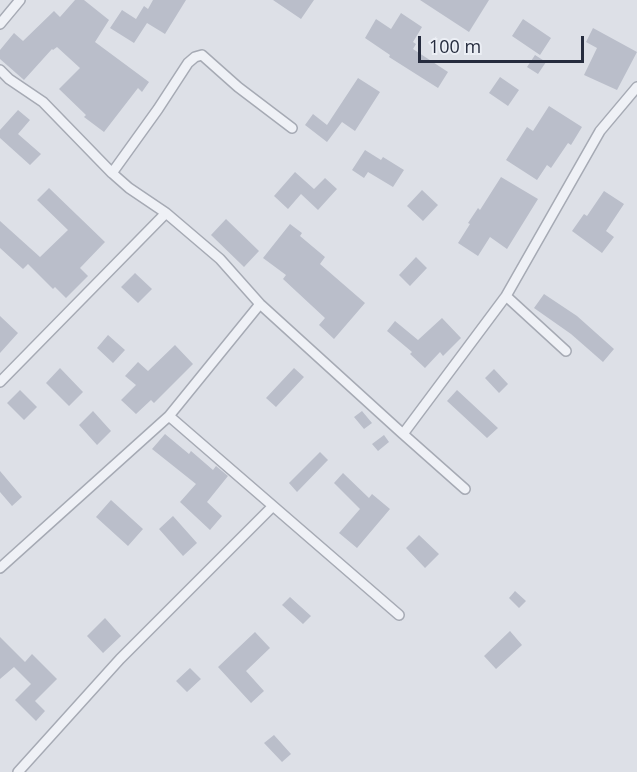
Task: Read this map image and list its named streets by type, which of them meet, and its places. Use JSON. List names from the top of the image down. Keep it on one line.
{"scale_bar":"100 m"}
